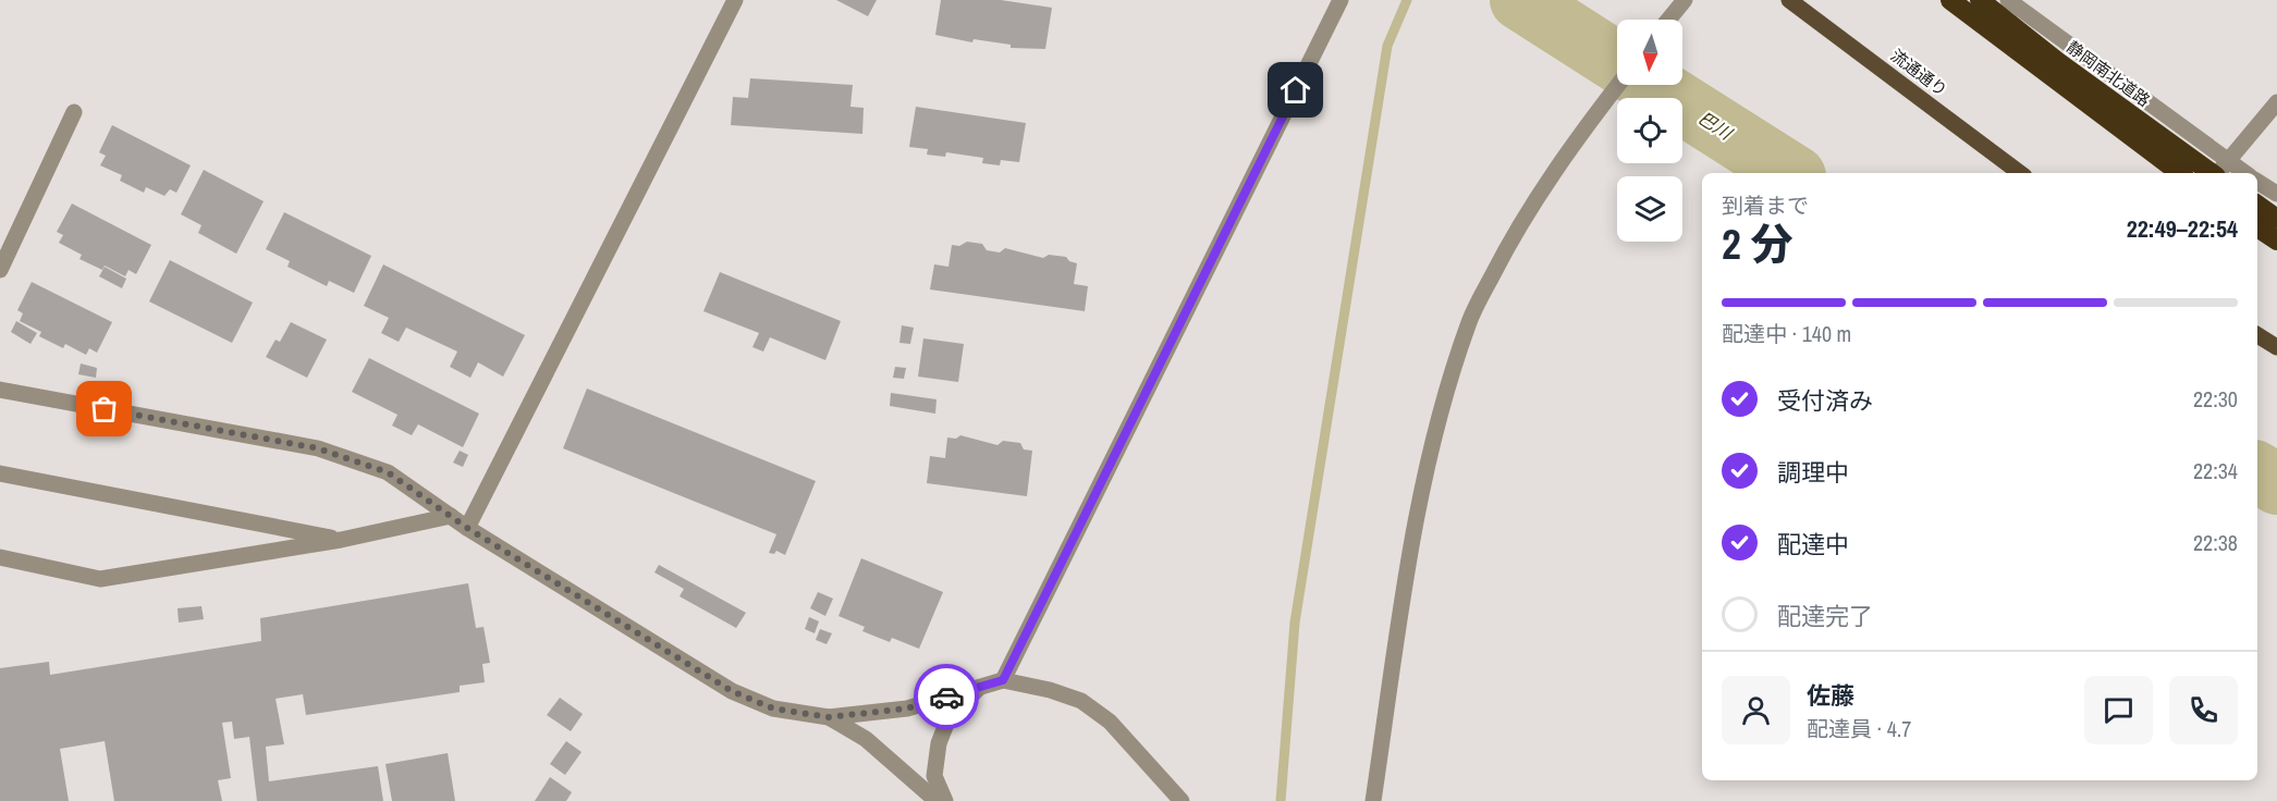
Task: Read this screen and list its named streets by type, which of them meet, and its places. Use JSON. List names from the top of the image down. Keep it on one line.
{"streets":{"highway":["静岡南北道路"],"main road":["流通通り"]},"water":["巴川"],"north":"bottom","page":{"heading":["2 分","到着まで","22:49–22:54"],"panel":["佐藤","配達員 · 4.7"],"bar":"配達中 · 140 m","list":[["受付済み","22:30"],["調理中","22:34"],["配達中","22:38"],"配達完了"]}}
